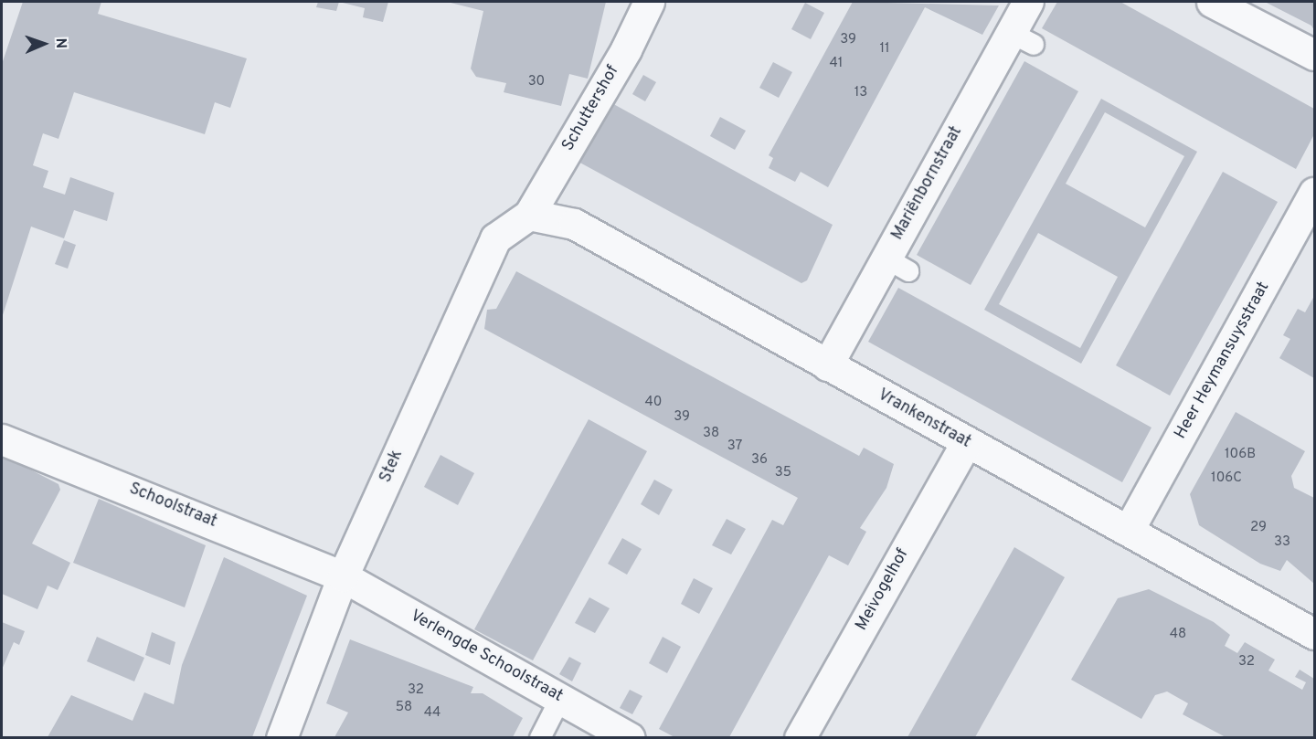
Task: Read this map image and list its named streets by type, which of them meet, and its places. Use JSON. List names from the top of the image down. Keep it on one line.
{"streets":{"street":["Schuttershof","Mariënbornstraat","Heer Heymansuysstraat","Vrankenstraat","Stek","Schoolstraat","Meivogelhof","Verlengde Schoolstraat"]},"crossings":[["Schuttershof","Vrankenstraat"],["Schuttershof","Stek"],["Mariënbornstraat","Vrankenstraat"],["Heer Heymansuysstraat","Vrankenstraat"],["Vrankenstraat","Stek"],["Vrankenstraat","Meivogelhof"],["Stek","Schoolstraat"],["Stek","Verlengde Schoolstraat"],["Schoolstraat","Verlengde Schoolstraat"]],"house_numbers":["39","11","41","30","13","40","39","38","37","106B","36","35","106C","29","33","48","32","32","58","44"],"north":"right"}
